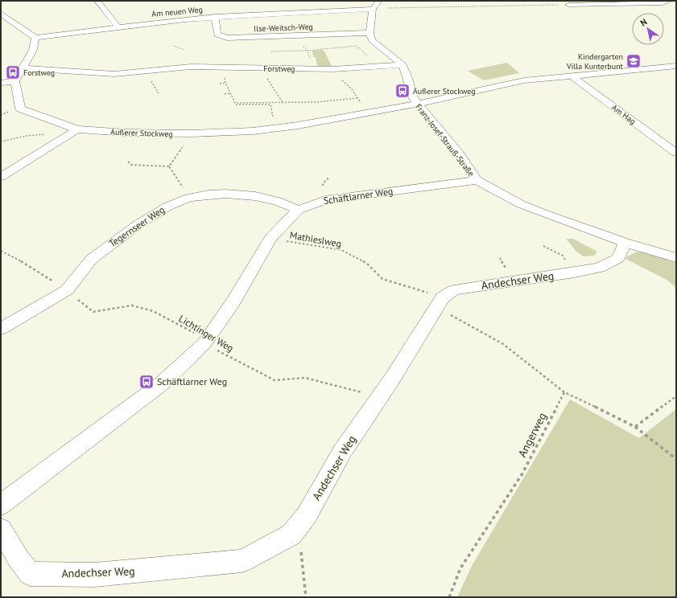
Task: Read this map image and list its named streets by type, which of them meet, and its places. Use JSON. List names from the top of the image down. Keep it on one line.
{"streets":{"street":["Am neuen Weg","Ilse-Weitsch-Weg","Forstweg","Am Hag","Äußerer Stockweg","Franz-Josef-Strauß-Straße","Schäftlarner Weg","Tegernseer Weg","Andechser Weg"],"path":["Mathieslweg","Lichtinger Weg","Angerweg"]},"crossings":[["Am neuen Weg","Ilse-Weitsch-Weg"],["Ilse-Weitsch-Weg","Franz-Josef-Strauß-Straße"],["Forstweg","Franz-Josef-Strauß-Straße"],["Am Hag","Äußerer Stockweg"],["Äußerer Stockweg","Franz-Josef-Strauß-Straße"],["Franz-Josef-Strauß-Straße","Schäftlarner Weg"],["Franz-Josef-Strauß-Straße","Andechser Weg"],["Schäftlarner Weg","Tegernseer Weg"],["Schäftlarner Weg","Mathieslweg"],["Schäftlarner Weg","Lichtinger Weg"],["Tegernseer Weg","Lichtinger Weg"],["Mathieslweg","Andechser Weg"],["Mathieslweg","Angerweg"],["Andechser Weg","Lichtinger Weg"]],"places":{"school or university":["Kindergarten Villa Kunterbunt"],"bus stop":["Forstweg","Äußerer Stockweg","Schäftlarner Weg"]},"north":"top left"}
